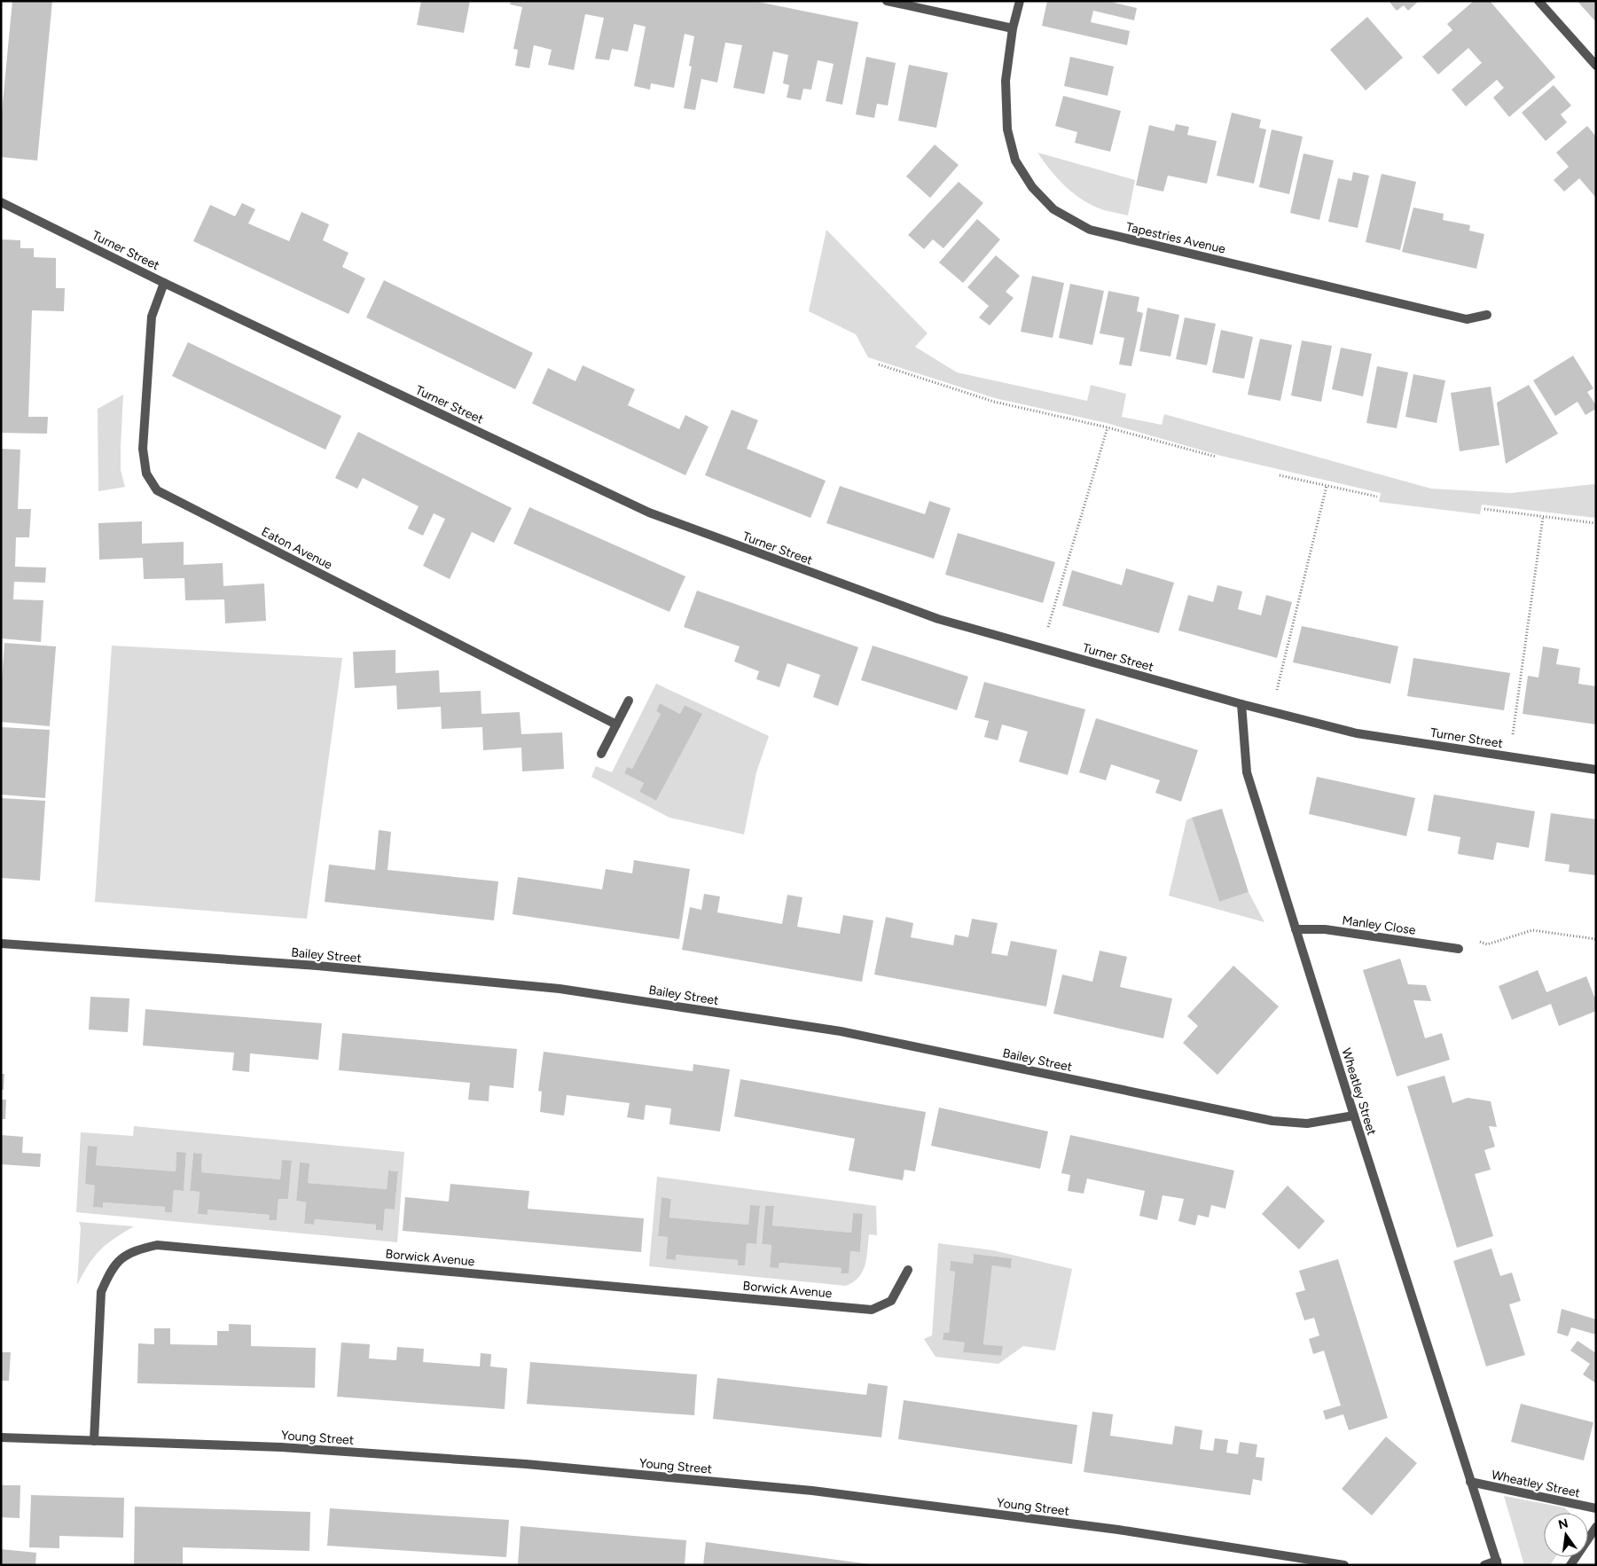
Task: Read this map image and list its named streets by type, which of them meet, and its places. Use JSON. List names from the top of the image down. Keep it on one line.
{"streets":{"street":["Tapestries Avenue","Turner Street","Eaton Avenue","Manley Close","Bailey Street","Wheatley Street","Borwick Avenue","Young Street"]},"crossings":[["Turner Street","Eaton Avenue"],["Turner Street","Wheatley Street"],["Manley Close","Wheatley Street"],["Bailey Street","Wheatley Street"],["Borwick Avenue","Young Street"]],"north":"top"}
